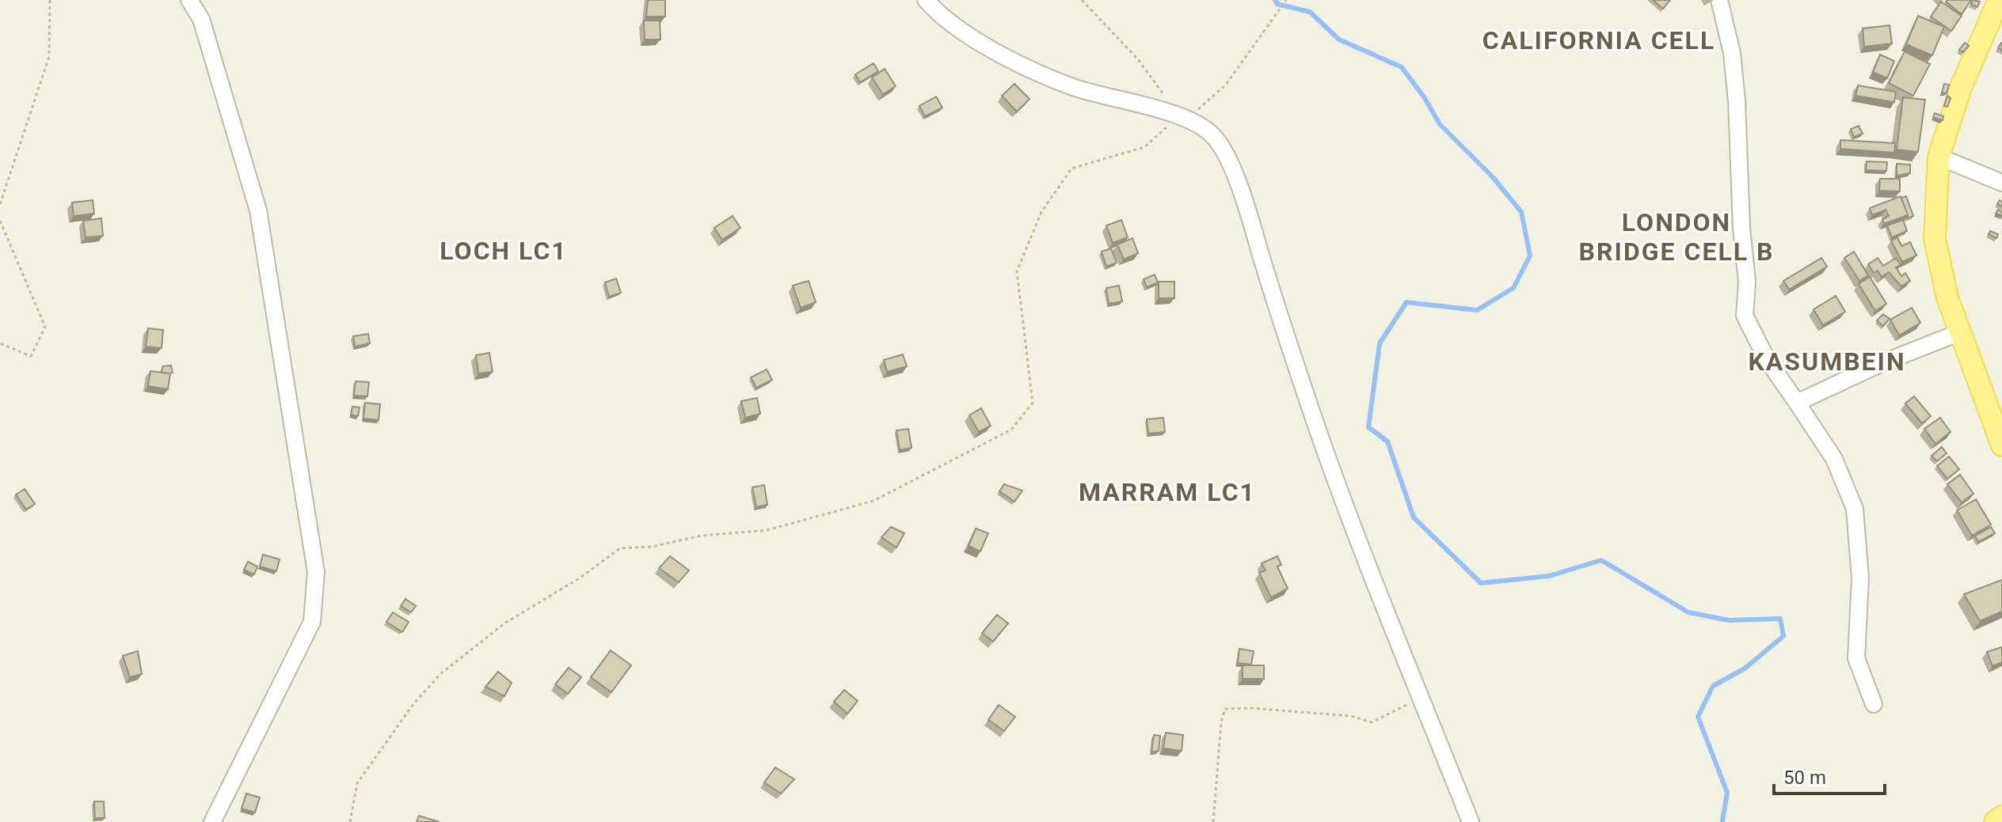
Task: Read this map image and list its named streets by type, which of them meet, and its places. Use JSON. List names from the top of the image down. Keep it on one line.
{"districts":["CALIFORNIA CELL","LONDON BRIDGE CELL B","LOCH LC1","KASUMBEIN","MARRAM LC1"],"scale_bar":"50 m"}
